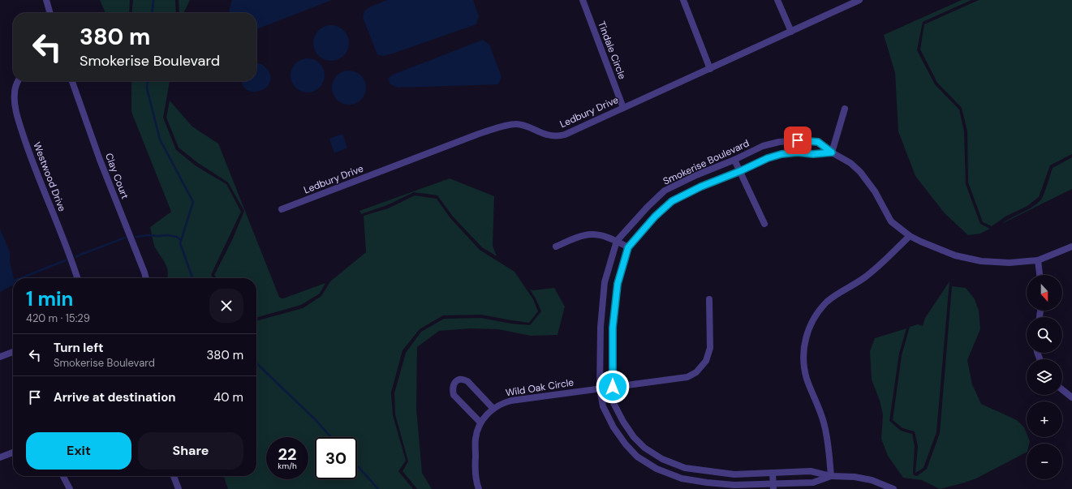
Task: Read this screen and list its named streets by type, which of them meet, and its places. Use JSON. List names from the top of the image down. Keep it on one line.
{"streets":{"street":["Tindale Circle","Ledbury Drive","Smokerise Boulevard","Clay Court","Westwood Drive","Wild Oak Circle"]},"crossings":[["Tindale Circle","Ledbury Drive"],["Smokerise Boulevard","Wild Oak Circle"]],"north":"bottom","page":{"turn":["380 m","Smokerise Boulevard"],"map_buttons":["+","−"],"heading":["1 min","420 m · 15:29"],"list":[{"name":"Turn left","note":"Smokerise Boulevard","value":"380 m"},{"name":"Arrive at destination","value":"40 m"}],"buttons":["Exit","Share"],"speed":"22 km/h","limit":"30"}}
